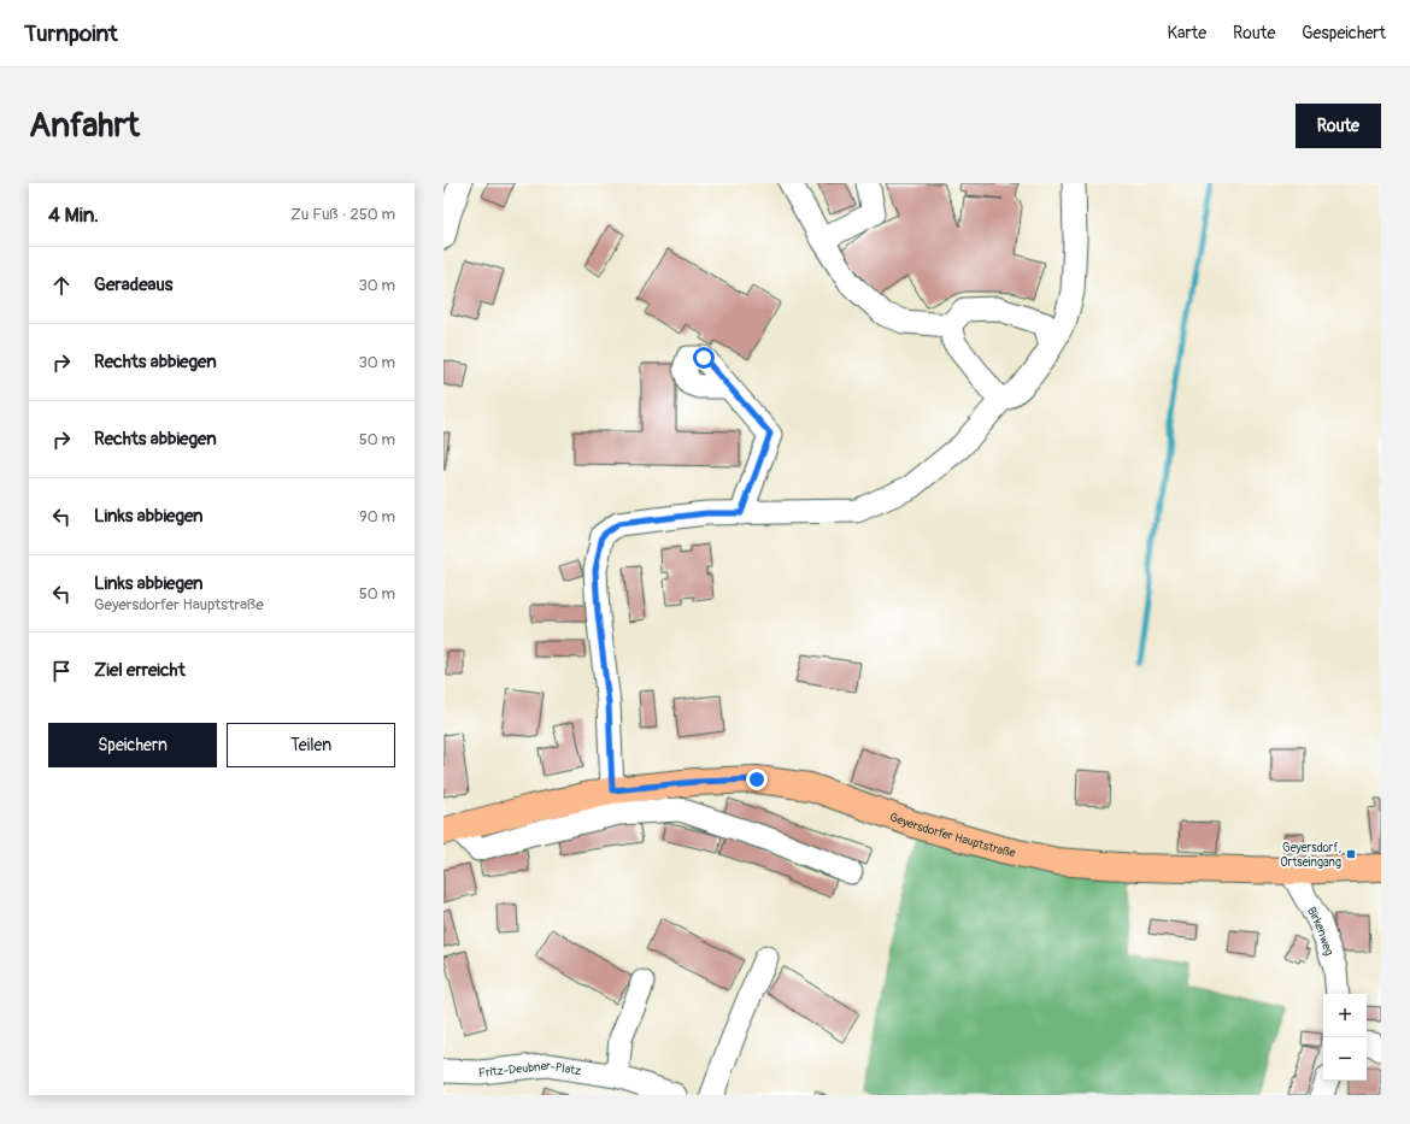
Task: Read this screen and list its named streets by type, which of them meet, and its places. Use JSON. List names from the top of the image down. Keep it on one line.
{"streets":{"main road":["Geyersdorfer Hauptstraße"],"street":["Birkenweg","Fritz-Deubner-Platz"]},"crossings":[["Geyersdorfer Hauptstraße","Birkenweg"]],"places":{"transit":["Geyersdorf, Ortseingang"]},"page":{"header":"Turnpoint","nav":["Karte","Route","Gespeichert"],"buttons":["Route",["Speichern","Teilen"]],"title":"Anfahrt","heading":["4 Min.","Zu Fuß · 250 m"],"list":[["Geradeaus","30 m"],["Rechts abbiegen","30 m"],["Rechts abbiegen","50 m"],["Links abbiegen","90 m"],["Links abbiegen","Geyersdorfer Hauptstraße","50 m"],"Ziel erreicht"],"map_buttons":["+","−"]}}
